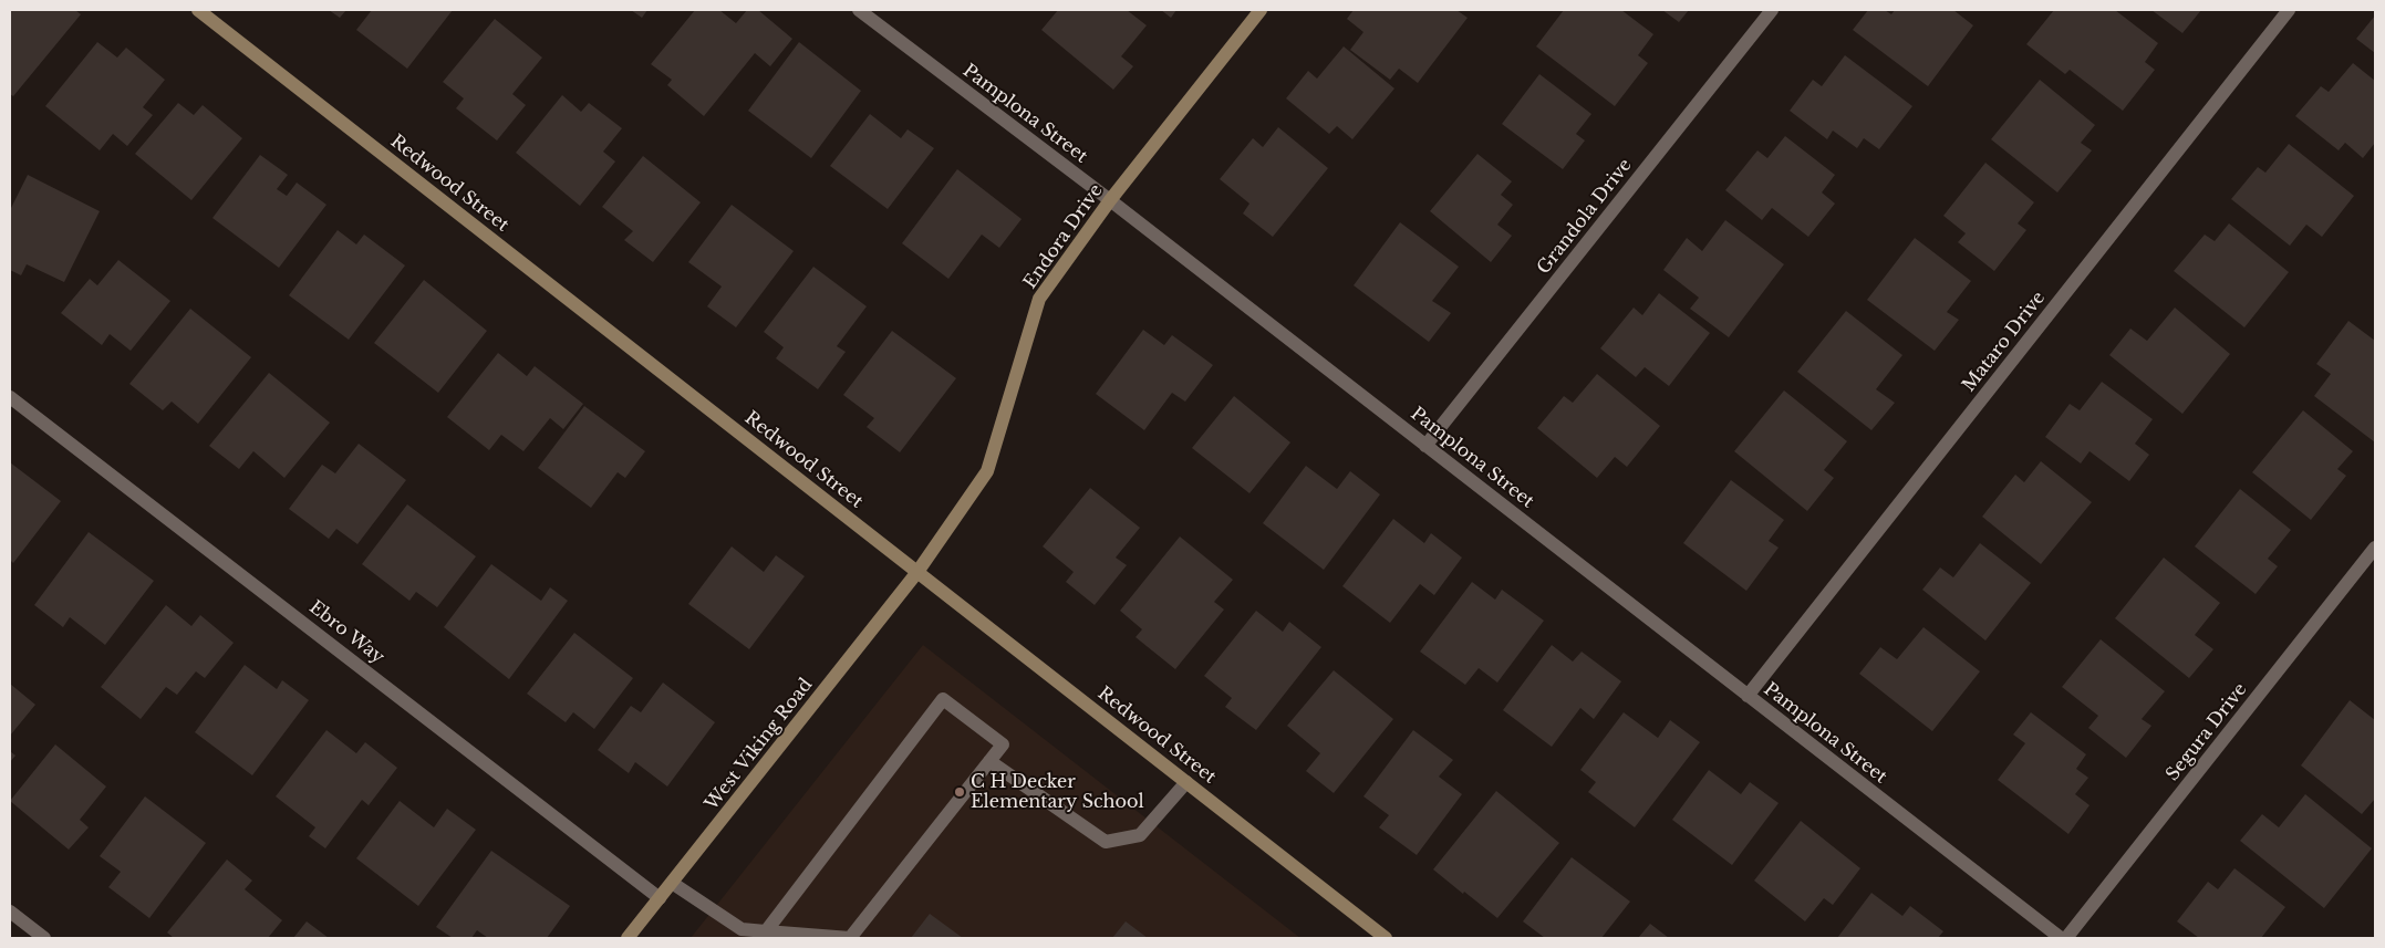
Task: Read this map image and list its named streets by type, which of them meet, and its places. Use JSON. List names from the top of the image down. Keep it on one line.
{"streets":{"street":["Pamplona Street","Redwood Street","Grandola Drive","Endora Drive","Mataro Drive","Ebro Way","Segura Drive","West Viking Road"]},"crossings":[["Pamplona Street","Grandola Drive"],["Pamplona Street","Endora Drive"],["Pamplona Street","Mataro Drive"],["Redwood Street","Endora Drive"],["Redwood Street","West Viking Road"],["Endora Drive","West Viking Road"],["Ebro Way","West Viking Road"]],"places":["C H Decker Elementary School"]}
